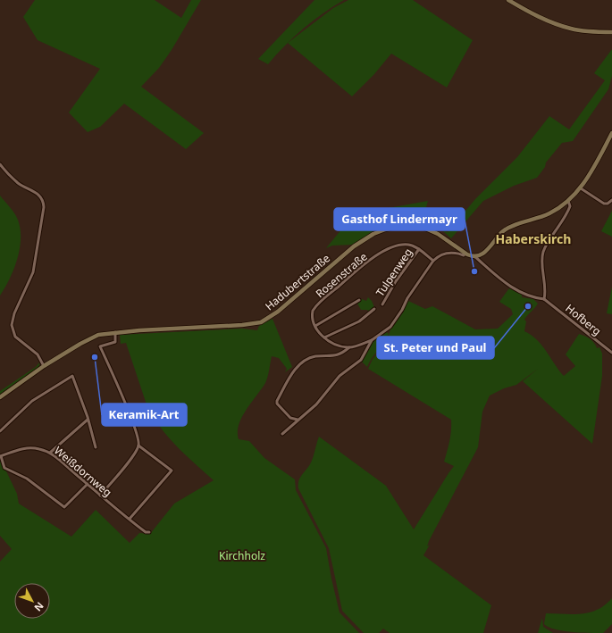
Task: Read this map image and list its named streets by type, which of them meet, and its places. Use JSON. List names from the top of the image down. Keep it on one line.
{"streets":{"street":["Tulpenweg","Rosenstraße","Hadubertstraße","Hofberg","Weißdornweg"]},"crossings":[["Tulpenweg","Rosenstraße"]],"districts":["Haberskirch"],"parks":["Kirchholz"],"places":["Gasthof Lindermayr","St. Peter und Paul","Keramik-Art"],"north":"bottom right"}
